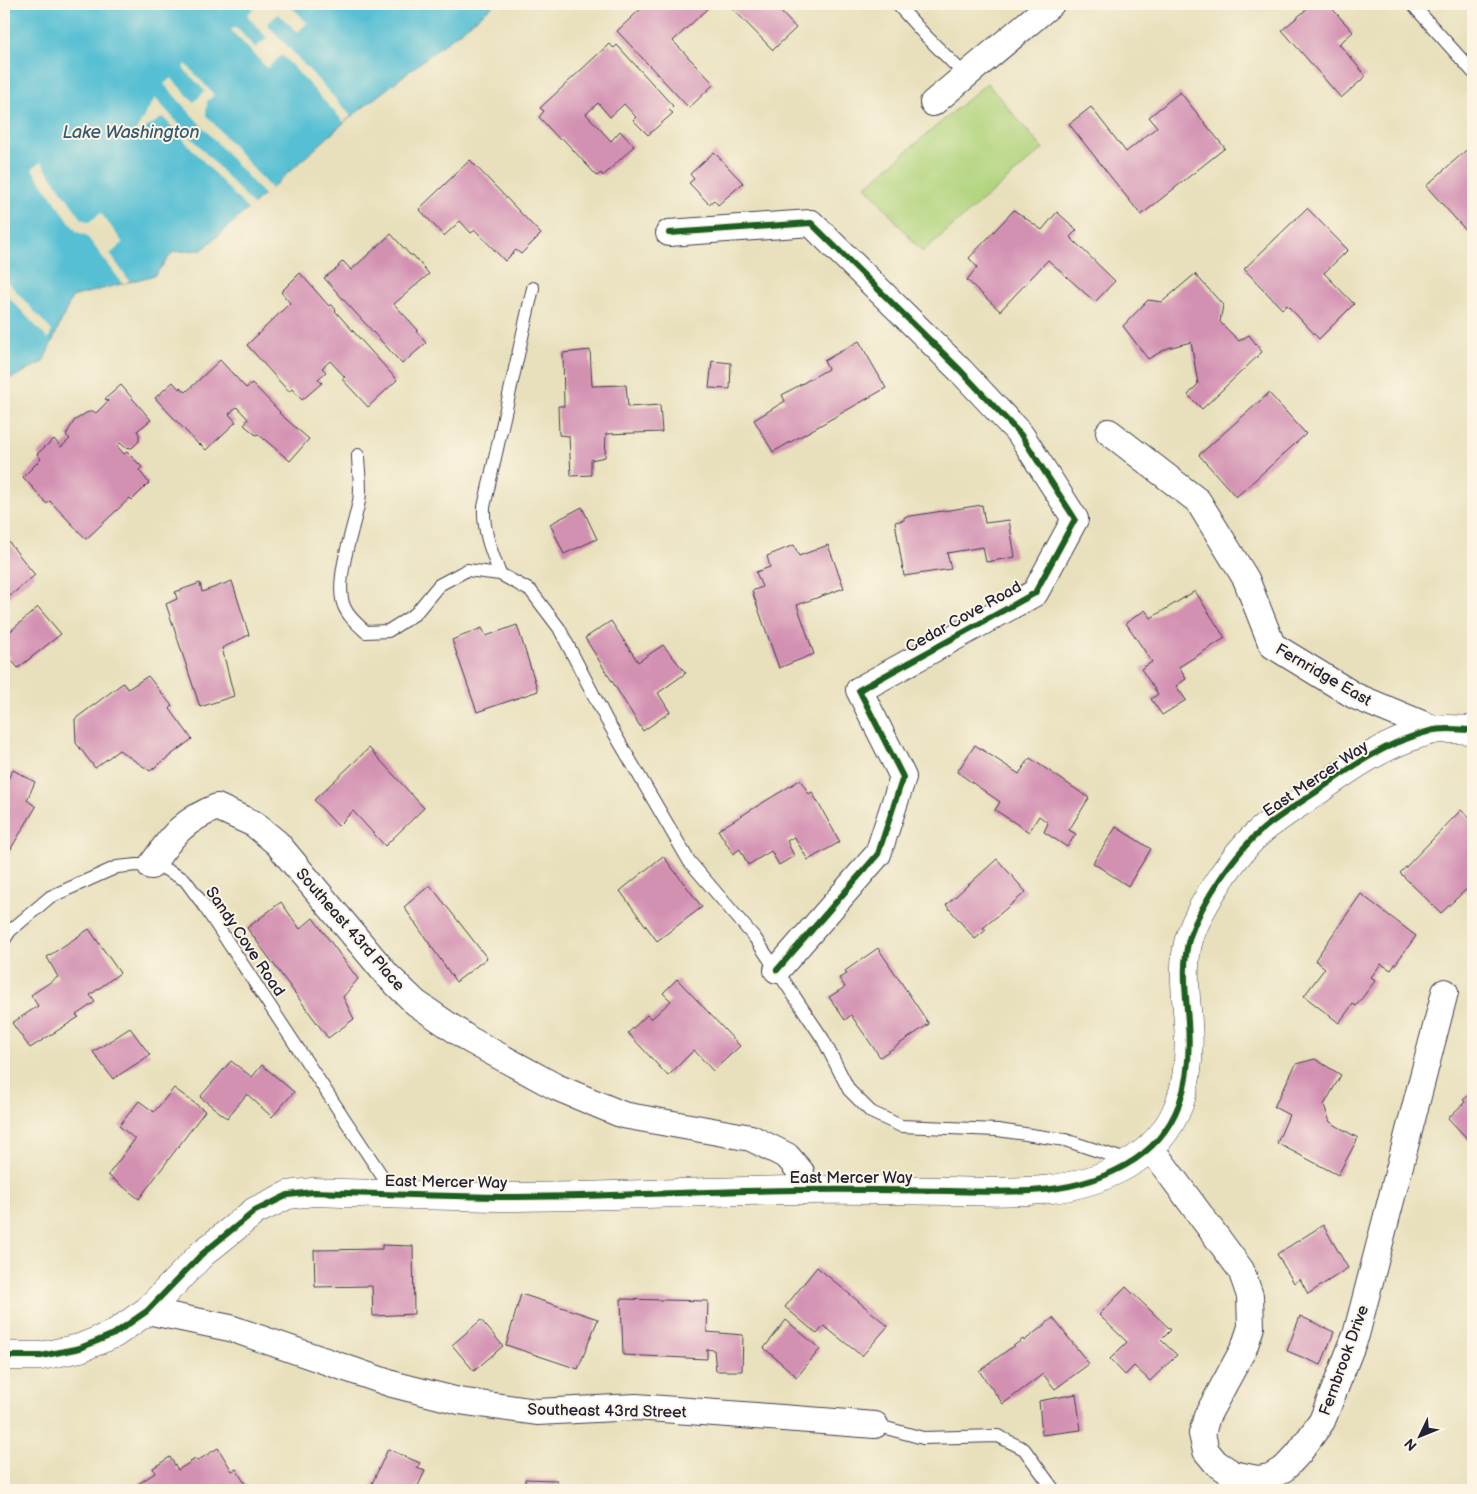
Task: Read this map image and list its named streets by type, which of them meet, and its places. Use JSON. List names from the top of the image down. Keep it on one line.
{"streets":{"street":["Cedar Cove Road","Fernridge East","East Mercer Way","Southeast 43rd Place","Fernbrook Drive","Southeast 43rd Street"],"lane":["Sandy Cove Road"]},"crossings":[["Fernridge East","East Mercer Way"],["East Mercer Way","Southeast 43rd Place"],["East Mercer Way","Sandy Cove Road"],["East Mercer Way","Fernbrook Drive"],["East Mercer Way","Southeast 43rd Street"],["Southeast 43rd Place","Sandy Cove Road"]],"water":["Lake Washington"],"north":"bottom left"}
